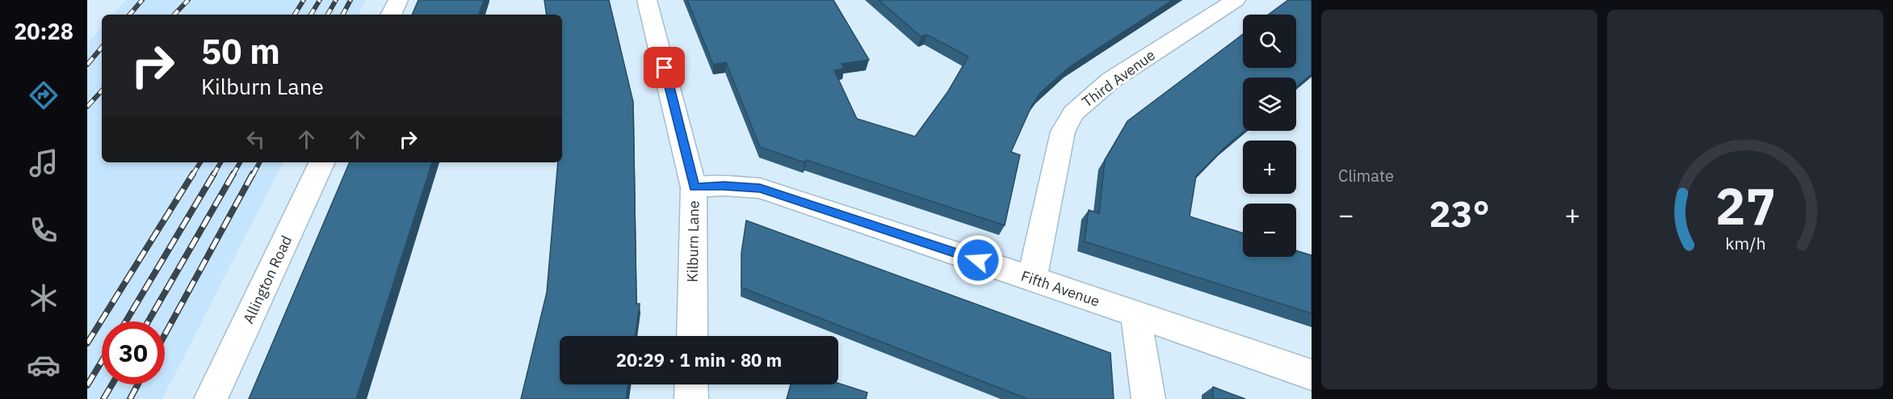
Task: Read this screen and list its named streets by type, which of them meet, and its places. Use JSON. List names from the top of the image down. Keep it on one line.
{"streets":{"street":["Third Avenue","Kilburn Lane","Allington Road","Fifth Avenue"]},"crossings":[["Third Avenue","Fifth Avenue"],["Kilburn Lane","Fifth Avenue"]],"page":{"tabs":"20:28","tile":"Climate","map_buttons":["+","−"],"turn":["50 m","Kilburn Lane"],"heat":["−","23°","+"],"limit":"30","trip":"20:29 · 1 min · 80 m","gauge":["27","km/h"]}}
